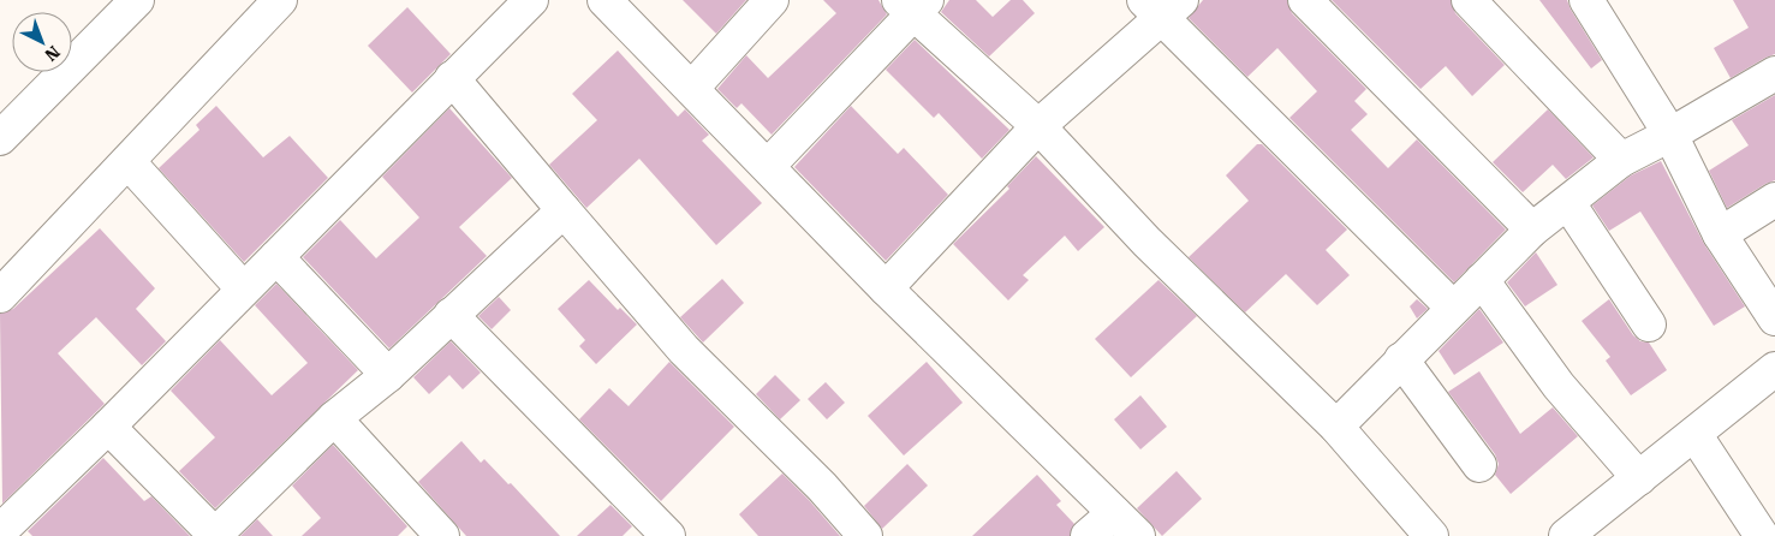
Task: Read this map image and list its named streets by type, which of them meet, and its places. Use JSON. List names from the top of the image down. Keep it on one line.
{"north":"bottom right"}
